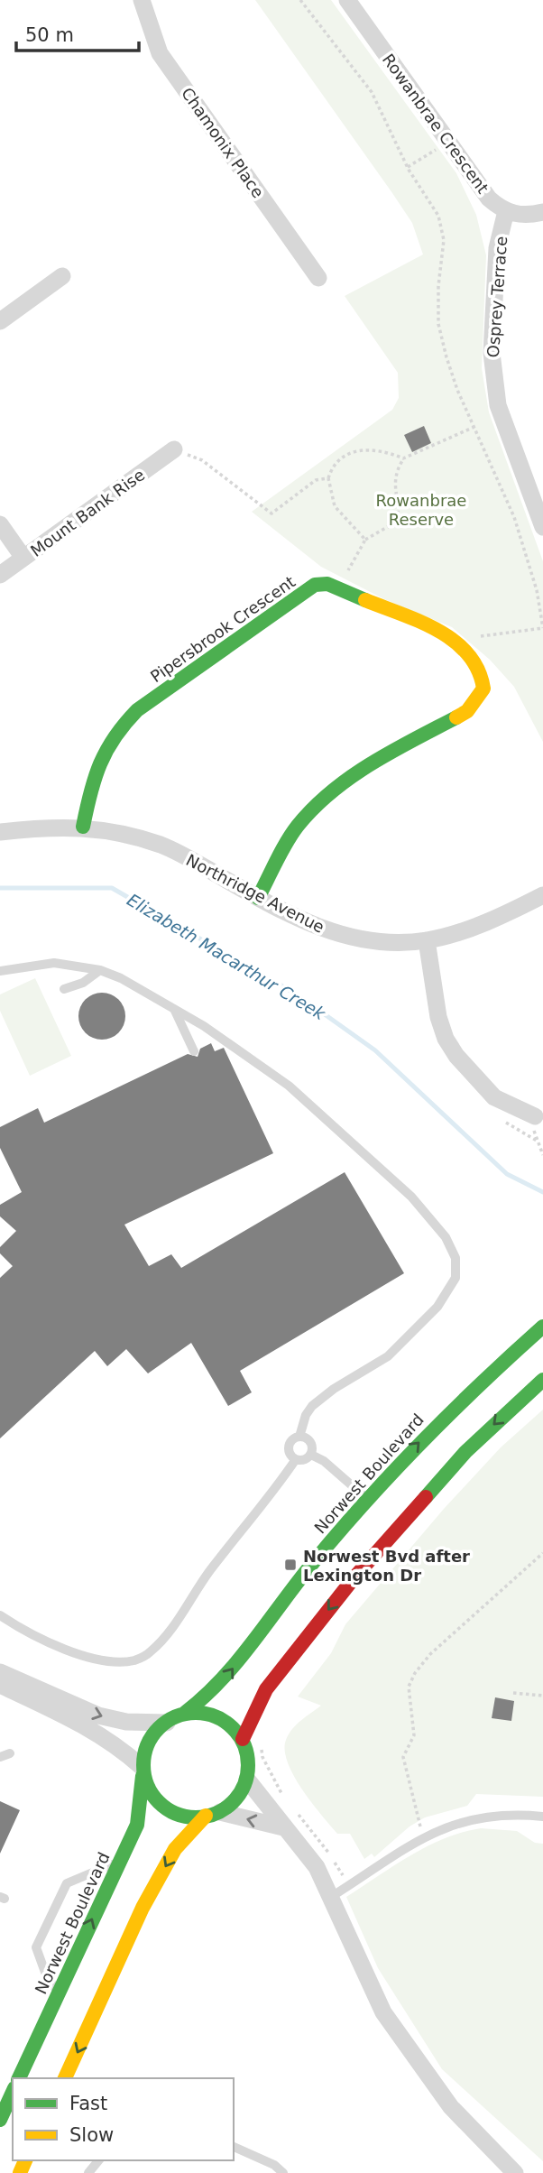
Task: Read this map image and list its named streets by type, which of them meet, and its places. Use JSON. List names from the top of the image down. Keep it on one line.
{"streets":{"main road":["Pipersbrook Crescent","Norwest Boulevard"],"street":["Rowanbrae Crescent","Chamonix Place","Osprey Terrace","Mount Bank Rise","Northridge Avenue"]},"crossings":[["Rowanbrae Crescent","Osprey Terrace"],["Pipersbrook Crescent","Northridge Avenue"]],"water":["Elizabeth Macarthur Creek"],"parks":["Rowanbrae Reserve"],"places":{"transit":["Norwest Bvd after Lexington Dr"]},"legend":["Fast","Slow"],"scale_bar":"50 m"}
